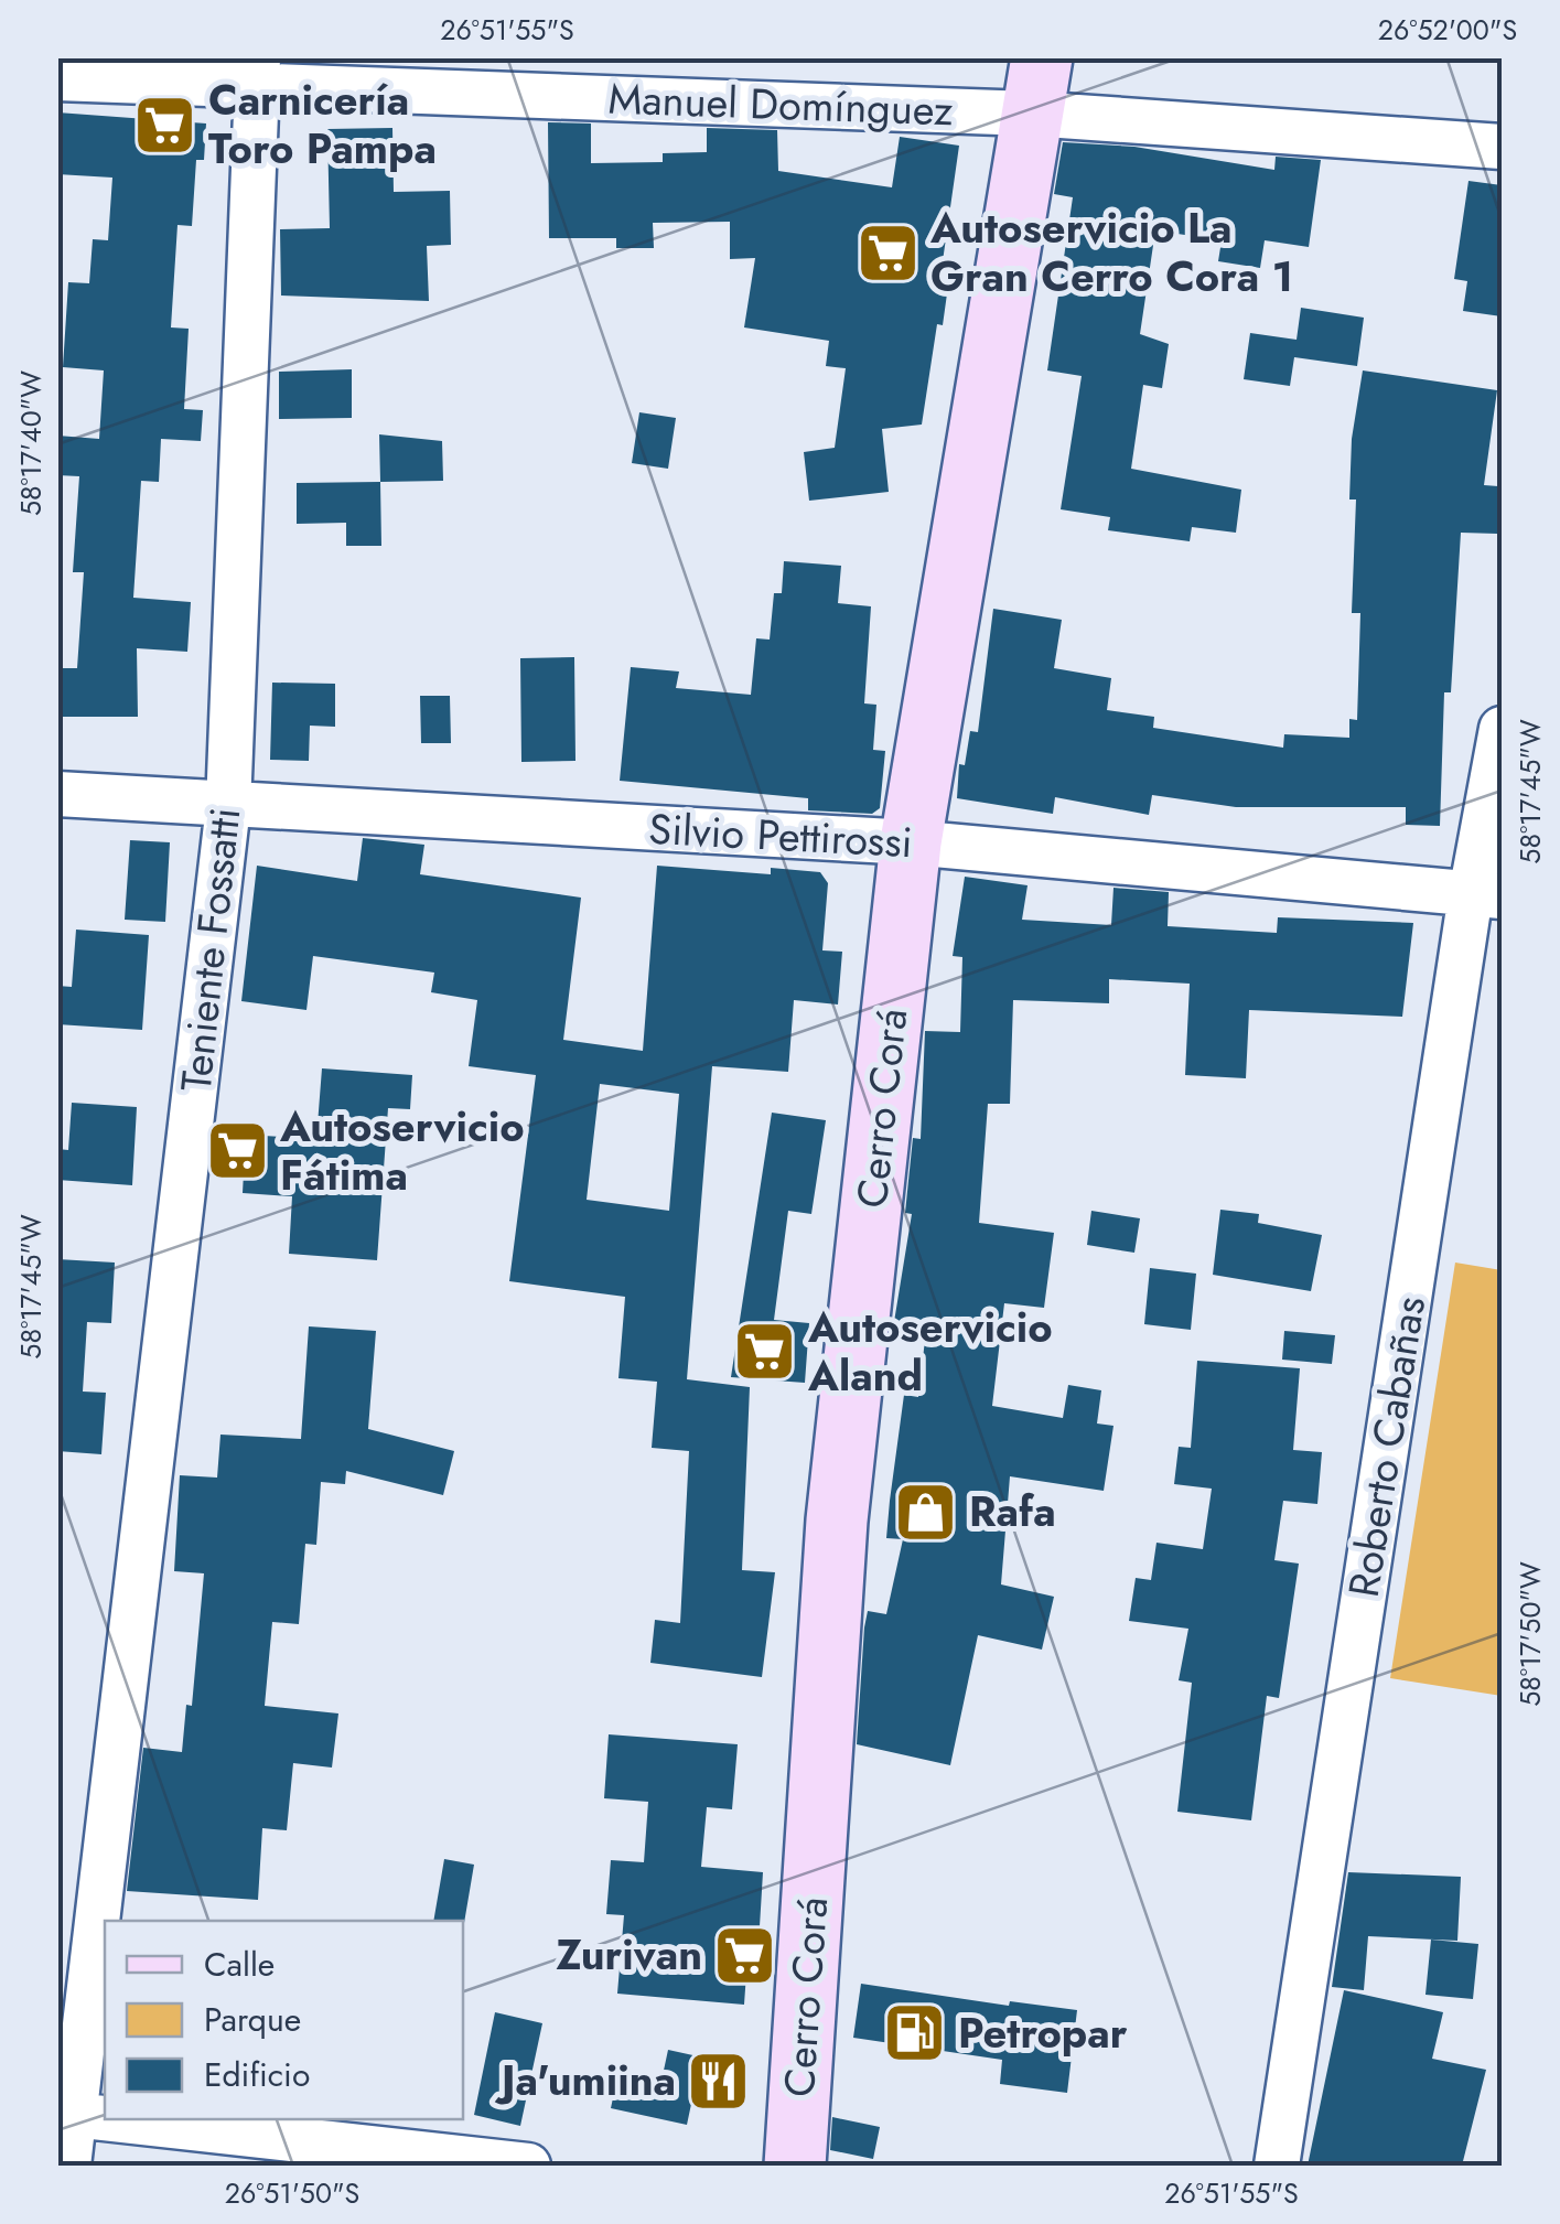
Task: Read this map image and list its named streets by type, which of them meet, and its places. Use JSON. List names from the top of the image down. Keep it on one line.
{"streets":{"street":["Manuel Domínguez","Silvio Pettirossi","Teniente Fossatti","Cerro Corá","Roberto Cabañas"]},"crossings":[["Manuel Domínguez","Teniente Fossatti"],["Manuel Domínguez","Cerro Corá"],["Silvio Pettirossi","Teniente Fossatti"],["Silvio Pettirossi","Cerro Corá"],["Silvio Pettirossi","Roberto Cabañas"]],"places":{"supermarket":["Carnicería Toro Pampa","Autoservicio La Gran Cerro Cora 1","Autoservicio Fátima","Autoservicio Aland","Zurivan"],"shop":["Rafa"],"fuel station":["Petropar"],"restaurant":["Ja'umiina"]},"legend":["Calle","Parque","Edificio"],"coordinates":["26°51'55\"S","26°52'00\"S","58°17'40\"W","58°17'45\"W","58°17'50\"W","26°51'50\"S"]}
